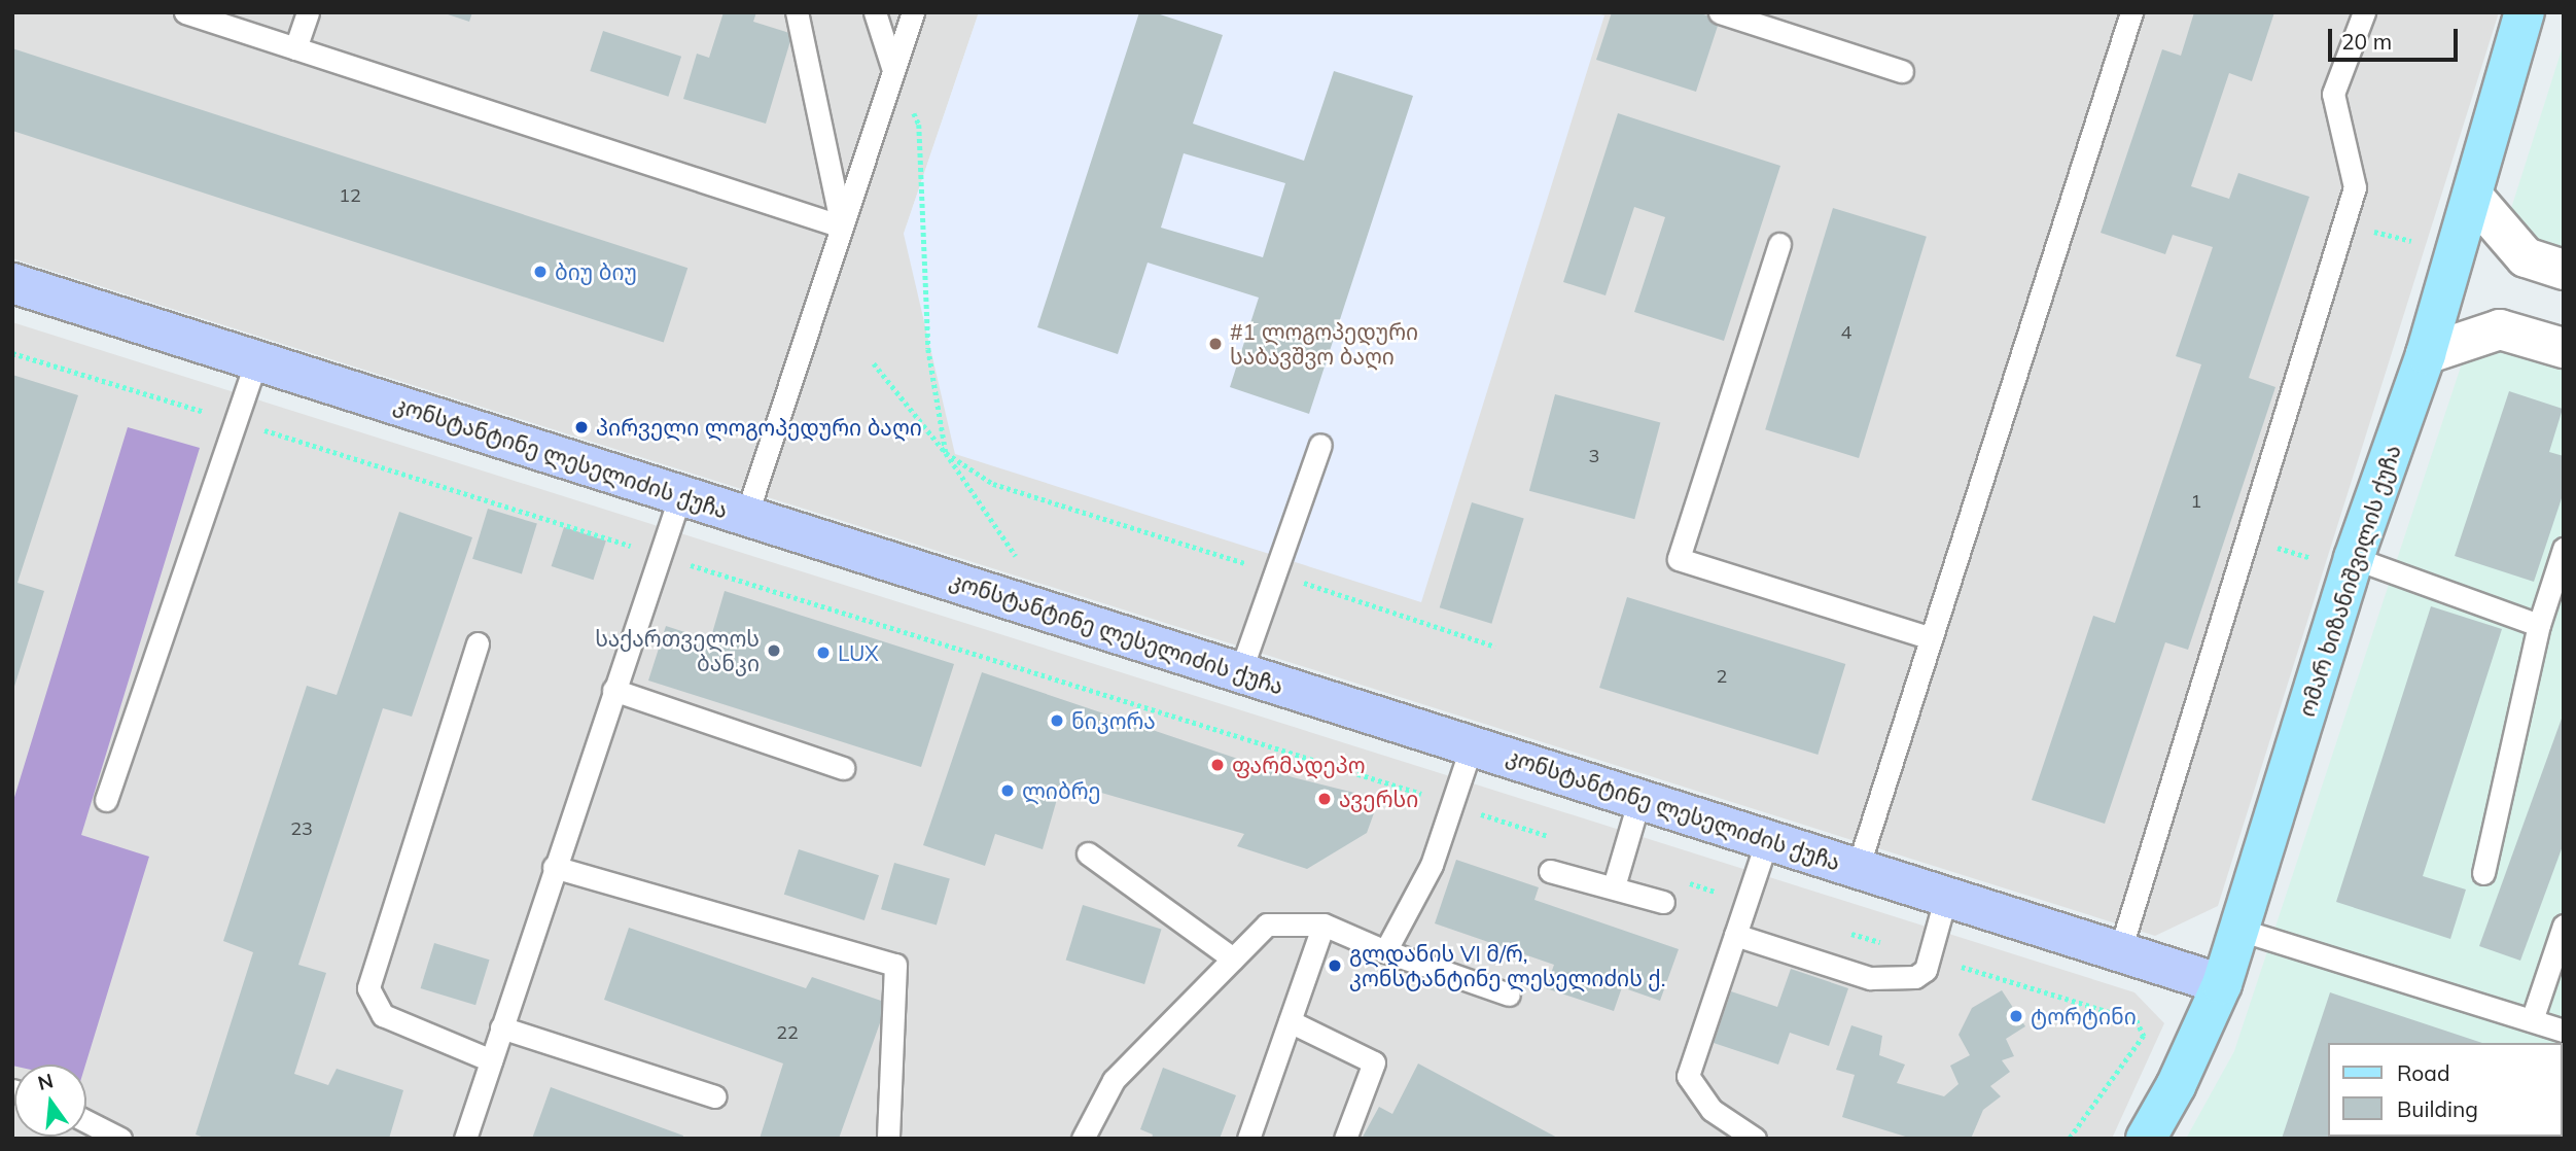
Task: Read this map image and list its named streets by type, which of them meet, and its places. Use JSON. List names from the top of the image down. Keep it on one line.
{"streets":{"main road":["ომარ ხიზანიშვილის ქუჩა"],"street":["კონსტანტინე ლესელიძის ქუჩა"]},"crossings":[["კონსტანტინე ლესელიძის ქუჩა","ომარ ხიზანიშვილის ქუჩა"]],"places":["ბიუ ბიუ","#1 ლოგოპედური საბავშვო ბაღი","პირველი ლოგოპედური ბაღი","საქართველოს ბანკი","LUX","ნიკორა","ფარმადეპო","ლიბრე","ავერსი","გლდანის VI მ/რ, კონსტანტინე ლესელიძის ქ.","ტორტინი"],"house_numbers":["12","4","3","1","2","23","22"],"legend":["Road","Building"],"scale_bar":"20 m","north":"top"}
